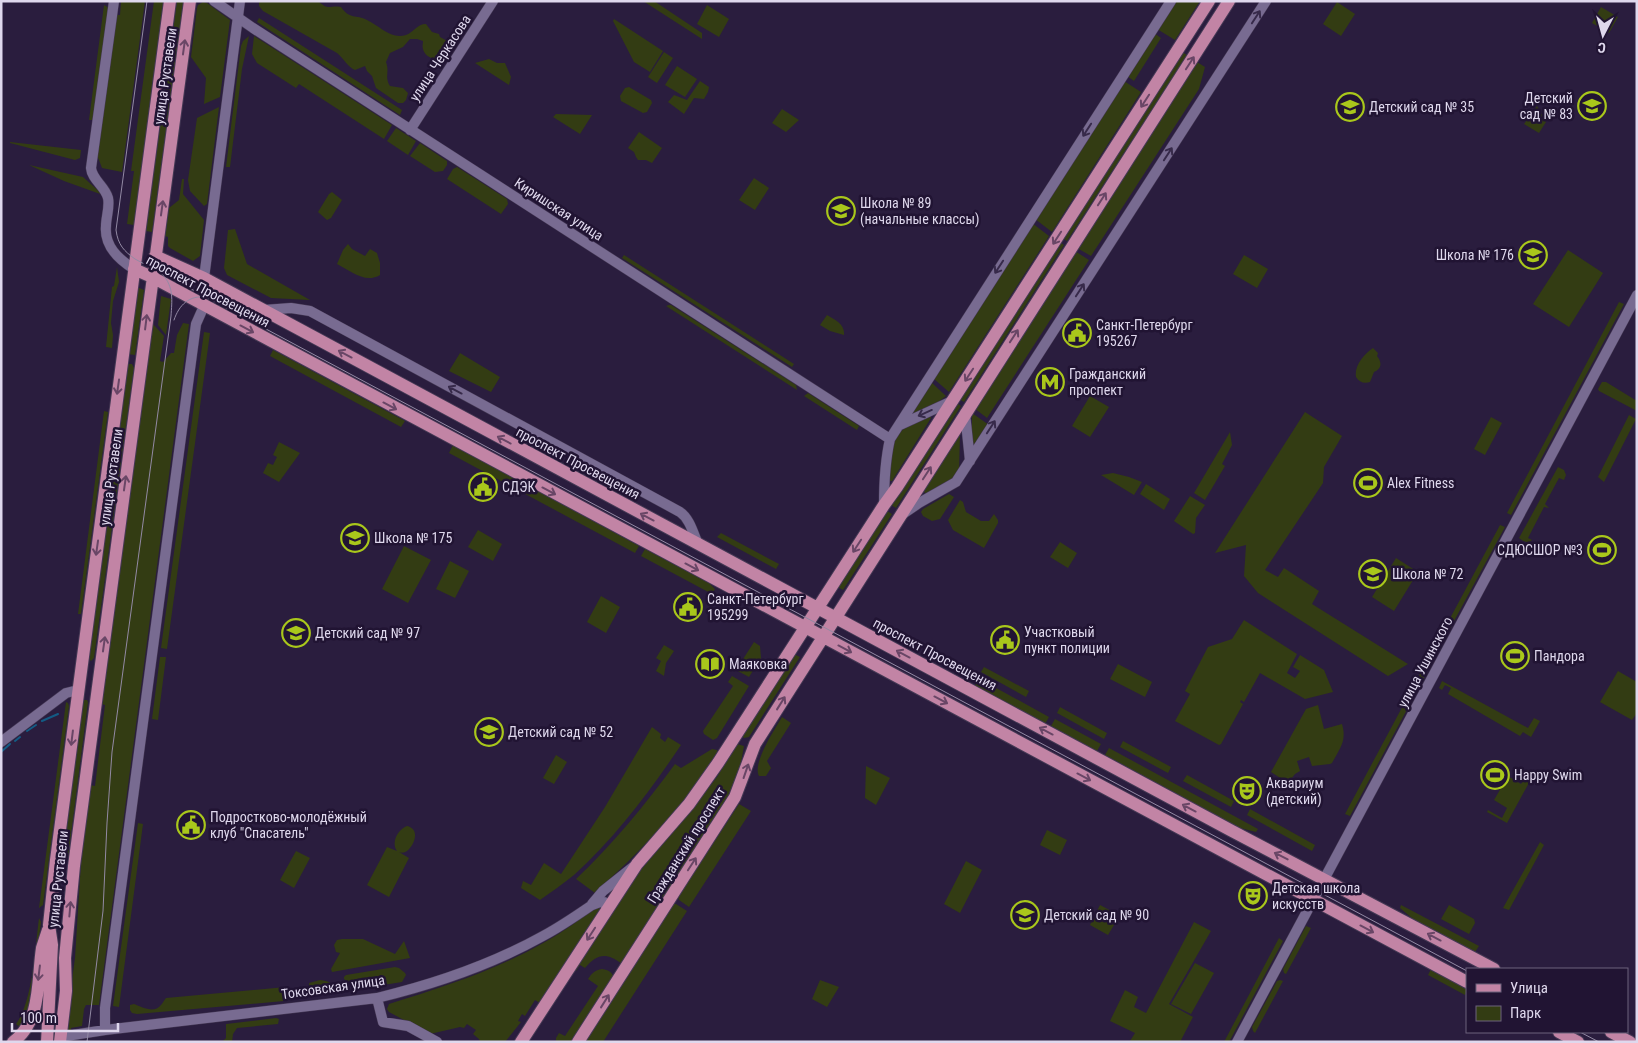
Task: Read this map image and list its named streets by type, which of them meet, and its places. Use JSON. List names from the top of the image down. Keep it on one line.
{"streets":{"main road":["улица Руставели","проспект Просвещения","Гражданский проспект"],"street":["улица Черкасова","Киришская улица","улица Ушинского","Токсовская улица"]},"crossings":[["улица Черкасова","Киришская улица"],["улица Руставели","проспект Просвещения"],["улица Руставели","Токсовская улица"],["проспект Просвещения","улица Ушинского"],["проспект Просвещения","Гражданский проспект"],["Гражданский проспект","Токсовская улица"]],"places":{"school or university":["Детский сад № 83","Детский сад № 35","Школа № 89 (начальные классы)","Школа № 176","Школа № 175","Школа № 72","Детский сад № 97","Детский сад № 52","Детский сад № 90"],"public building":["Санкт-Петербург 195267","СДЭК","Санкт-Петербург 195299","Участковый пункт полиции","Подростково-молодёжный клуб \"Спасатель\""],"metro station":["Гражданский проспект"],"sports":["Alex Fitness","СДЮСШОР №3","Пандора","Happy Swim"],"library":["Маяковка"],"theatre":["Аквариум (детский)","Детская школа искусств"]},"legend":["Улица","Парк"],"scale_bar":"100 m","north":"bottom"}
